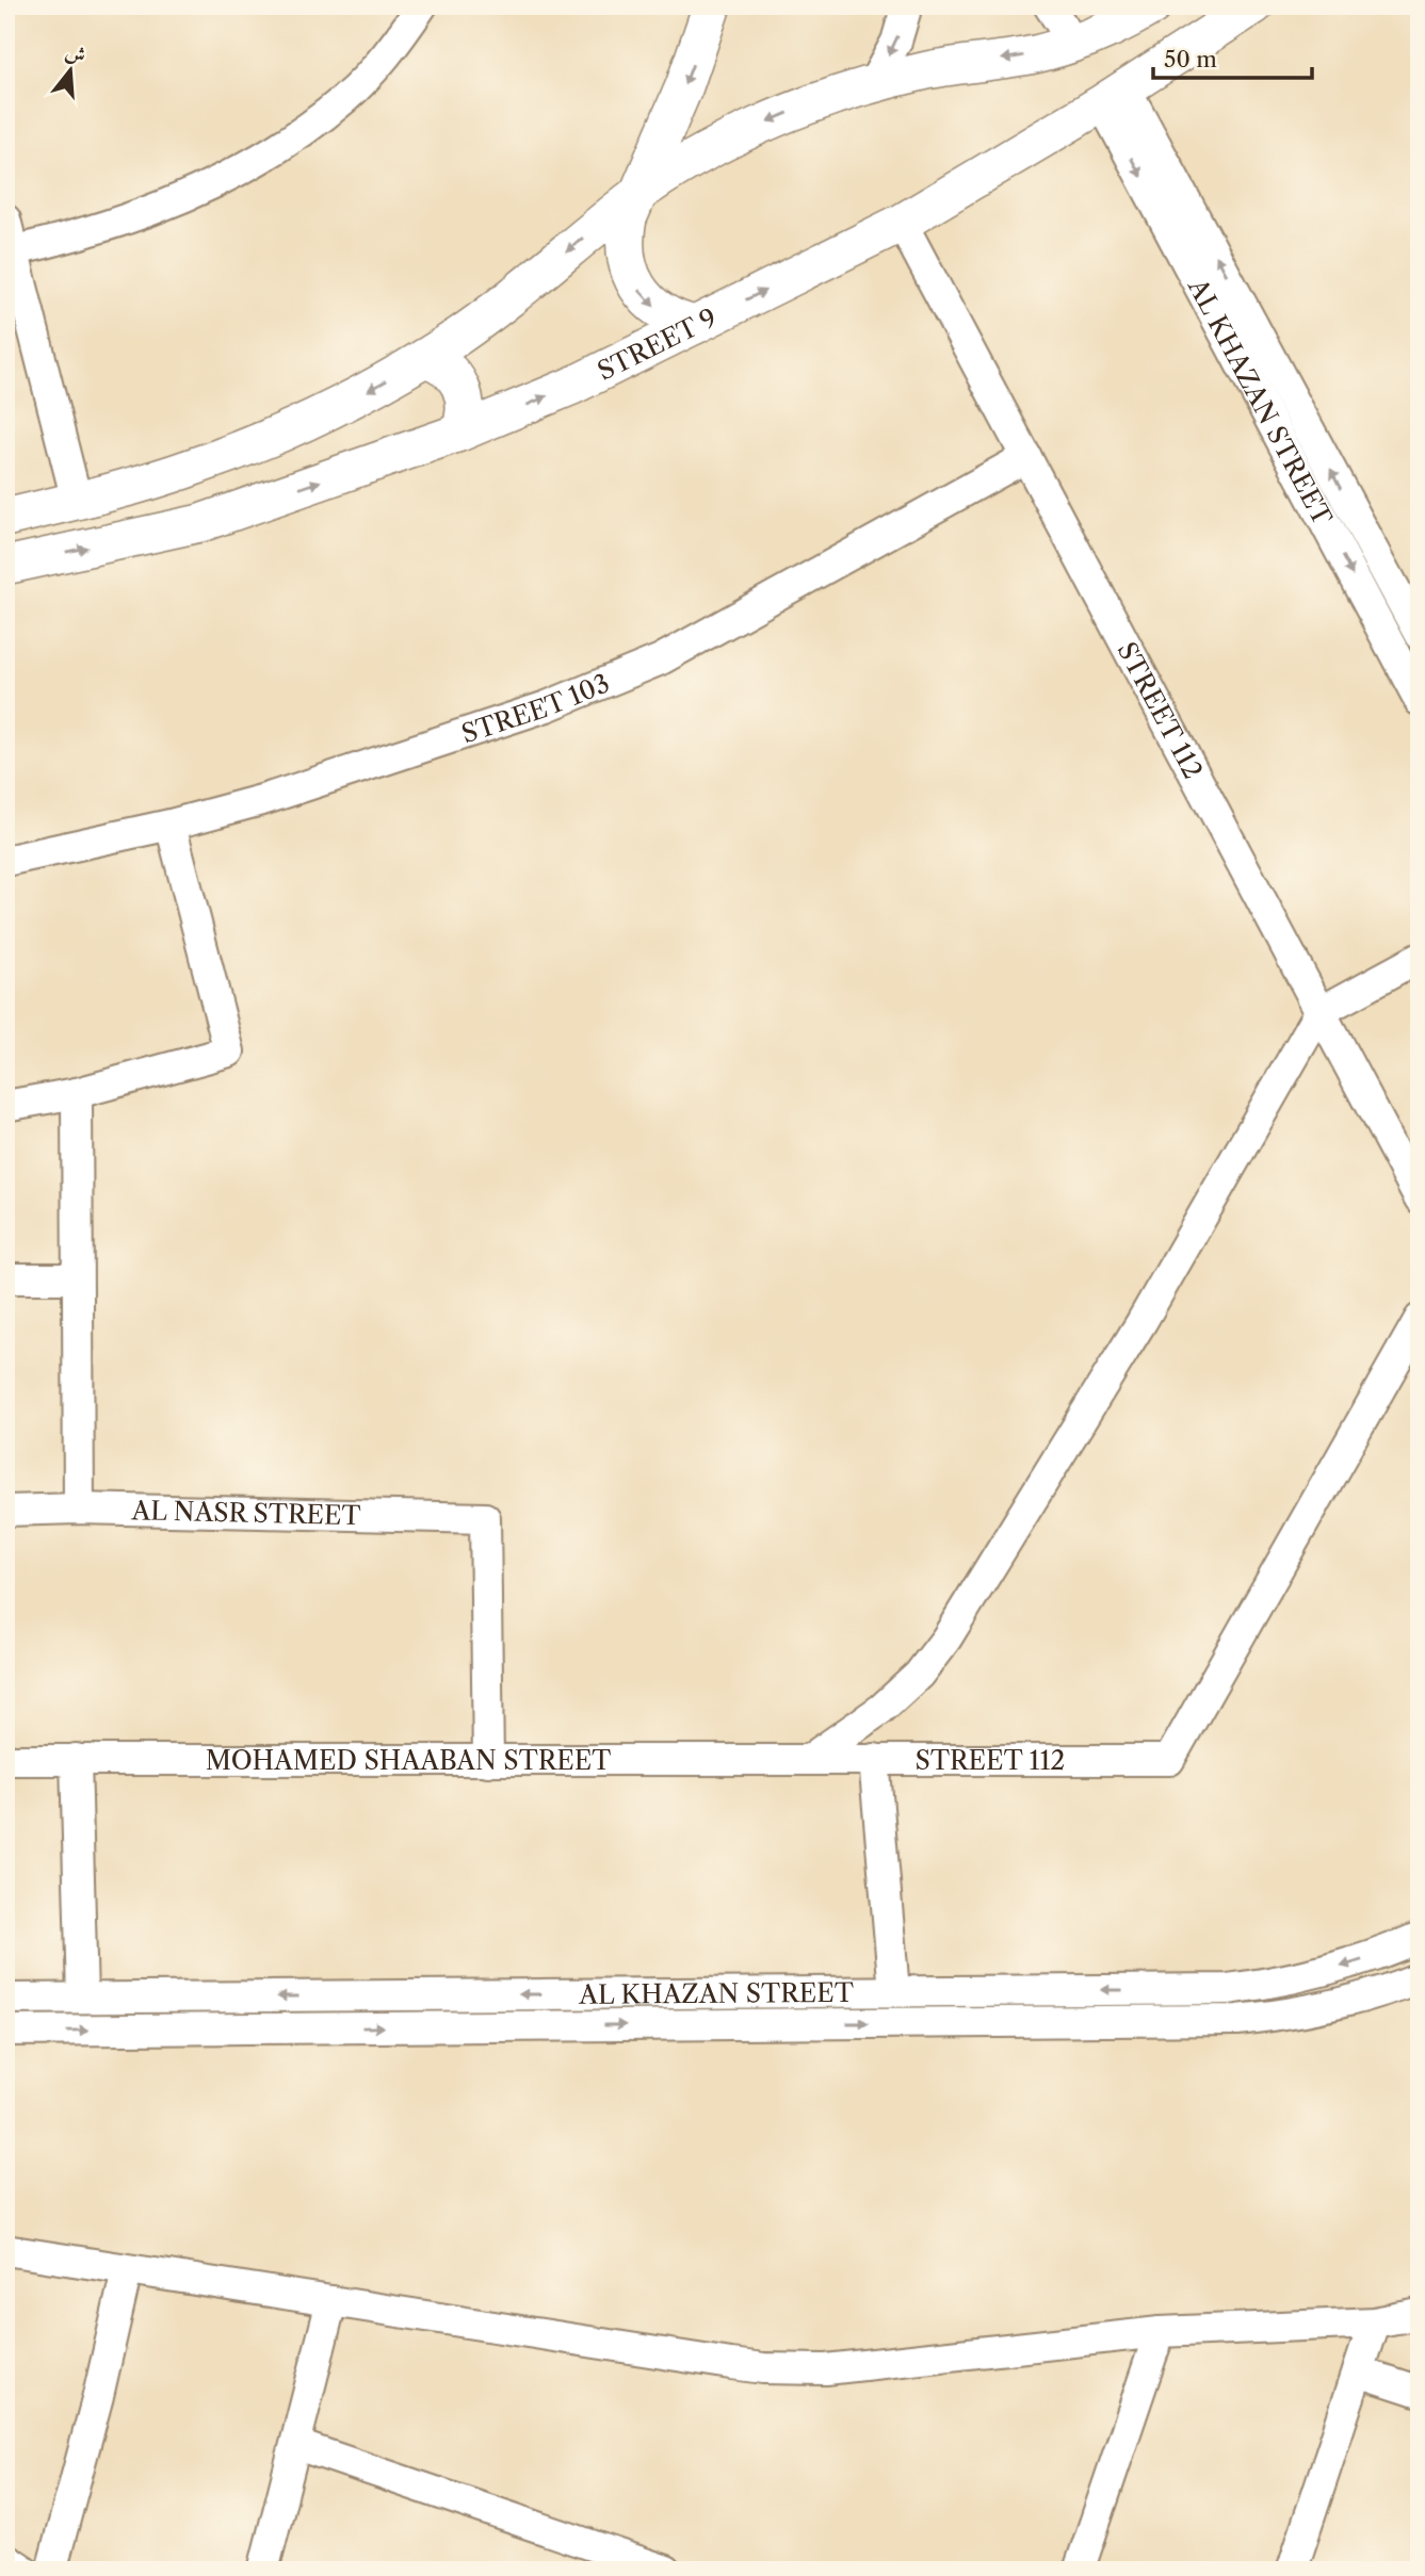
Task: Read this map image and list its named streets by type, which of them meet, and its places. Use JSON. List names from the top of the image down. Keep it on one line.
{"streets":{"main road":["STREET 9"],"street":["AL KHAZAN STREET","STREET 103","STREET 112","AL NASR STREET","MOHAMED SHAABAN STREET"]},"crossings":[["STREET 9","AL KHAZAN STREET"],["STREET 9","STREET 112"],["STREET 103","STREET 112"],["STREET 112","MOHAMED SHAABAN STREET"],["AL NASR STREET","MOHAMED SHAABAN STREET"]],"scale_bar":"50 m","north":"top"}
